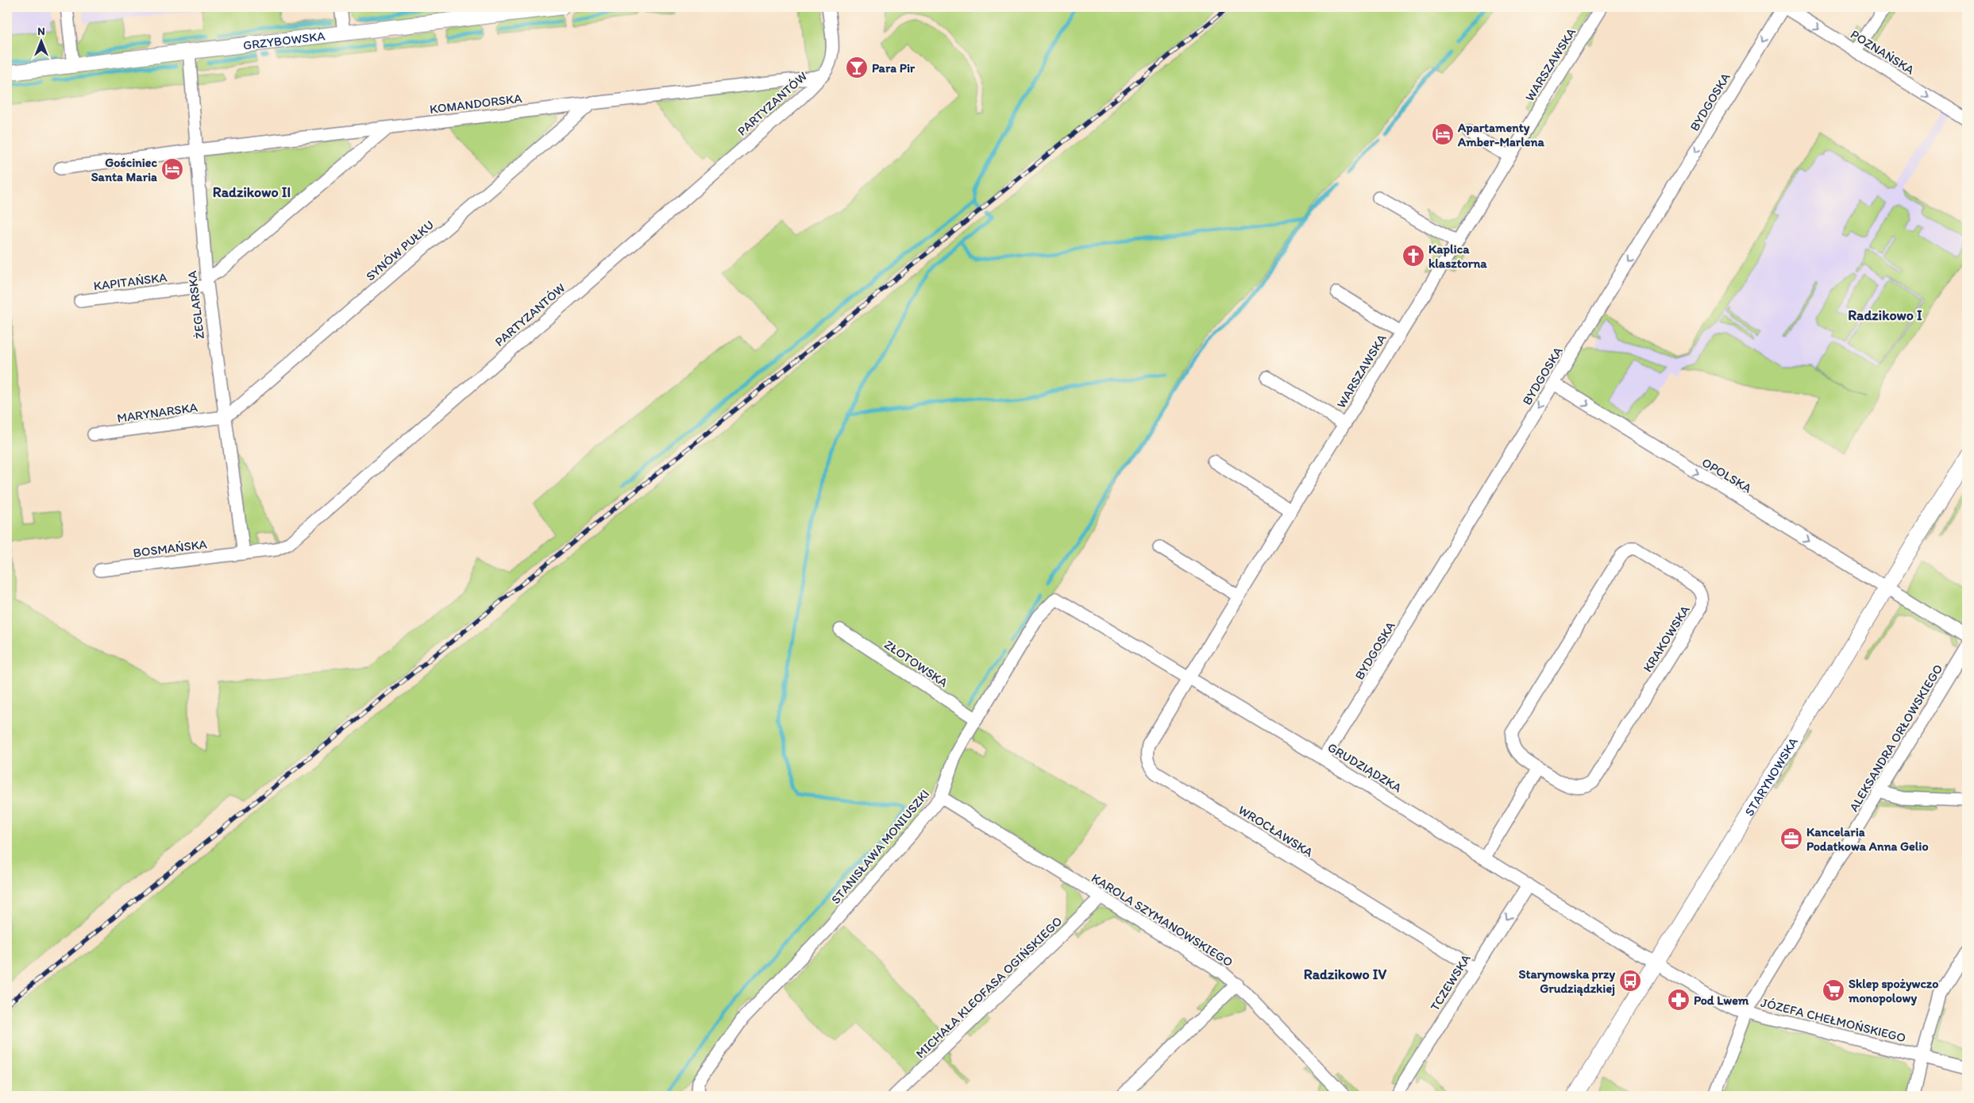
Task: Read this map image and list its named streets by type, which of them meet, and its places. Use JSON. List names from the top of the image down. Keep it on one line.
{"streets":{"street":["GRZYBOWSKA","POZNAŃSKA","WARSZAWSKA","BYDGOSKA","KOMANDORSKA","PARTYZANTÓW","SYNÓW PUŁKU","KAPITAŃSKA","ŻEGLARSKA","MARYNARSKA","OPOLSKA","BOSMAŃSKA","KRAKOWSKA","ZŁOTOWSKA","ALEKSANDRA ORŁOWSKIEGO","GRUDZIĄDZKA","STARYNOWSKA","WROCŁAWSKA","STANISŁAWA MONIUSZKI","KAROLA SZYMANOWSKIEGO","TCZEWSKA","MICHAŁA KLEOFASA OGIŃSKIEGO","JÓZEFA CHEŁMOŃSKIEGO"]},"crossings":[["GRZYBOWSKA","ŻEGLARSKA"],["POZNAŃSKA","BYDGOSKA"],["WARSZAWSKA","GRUDZIĄDZKA"],["WARSZAWSKA","WROCŁAWSKA"],["BYDGOSKA","OPOLSKA"],["BYDGOSKA","GRUDZIĄDZKA"],["KOMANDORSKA","PARTYZANTÓW"],["KOMANDORSKA","SYNÓW PUŁKU"],["KOMANDORSKA","ŻEGLARSKA"],["PARTYZANTÓW","ŻEGLARSKA"],["PARTYZANTÓW","BOSMAŃSKA"],["SYNÓW PUŁKU","ŻEGLARSKA"],["SYNÓW PUŁKU","MARYNARSKA"],["KAPITAŃSKA","ŻEGLARSKA"],["ŻEGLARSKA","MARYNARSKA"],["ŻEGLARSKA","BOSMAŃSKA"],["OPOLSKA","STARYNOWSKA"],["ZŁOTOWSKA","STANISŁAWA MONIUSZKI"],["ALEKSANDRA ORŁOWSKIEGO","JÓZEFA CHEŁMOŃSKIEGO"],["GRUDZIĄDZKA","STARYNOWSKA"],["GRUDZIĄDZKA","WROCŁAWSKA"],["GRUDZIĄDZKA","STANISŁAWA MONIUSZKI"],["GRUDZIĄDZKA","TCZEWSKA"],["GRUDZIĄDZKA","JÓZEFA CHEŁMOŃSKIEGO"],["STARYNOWSKA","JÓZEFA CHEŁMOŃSKIEGO"],["WROCŁAWSKA","TCZEWSKA"],["STANISŁAWA MONIUSZKI","KAROLA SZYMANOWSKIEGO"],["KAROLA SZYMANOWSKIEGO","MICHAŁA KLEOFASA OGIŃSKIEGO"]],"one_way":["POZNAŃSKA","BYDGOSKA","OPOLSKA","TCZEWSKA"],"districts":["Radzikowo II","Radzikowo I","Radzikowo IV"],"places":{"bar":["Para Pir"],"hotel":["Apartamenty Amber-Marlena","Gościniec Santa Maria"],"church":["Kaplica klasztorna"],"office":["Kancelaria Podatkowa Anna Gelio"],"bus stop":["Starynowska przy Grudziądzkiej"],"supermarket":["Sklep spożywczo monopolowy"],"pharmacy":["Pod Lwem"]},"north":"top"}
